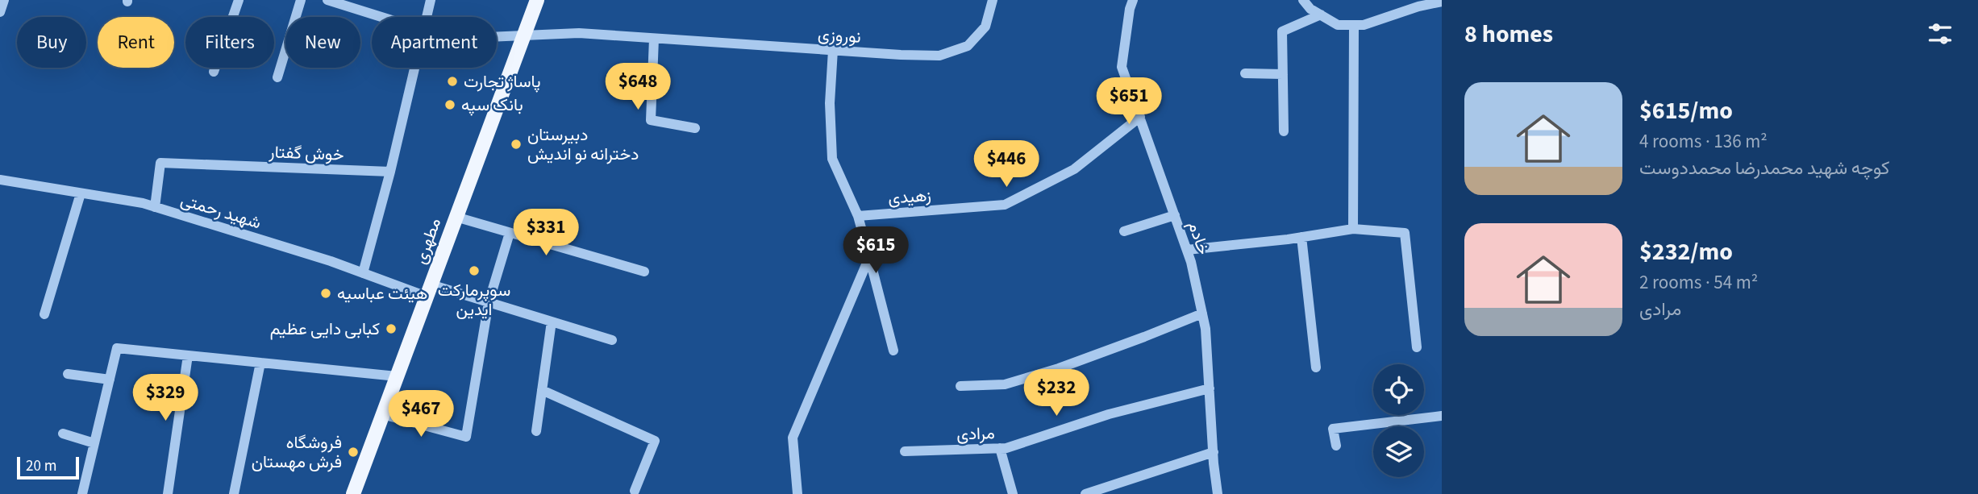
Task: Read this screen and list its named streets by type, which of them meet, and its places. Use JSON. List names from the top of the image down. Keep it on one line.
{"streets":{"main road":["مطهری"],"street":["نوروزی","خوش گفتار","زهیدی","شهید رحمتی","خادم","مرادی"]},"crossings":[["نوروزی","مطهری"],["خوش گفتار","شهید رحمتی"],["زهیدی","خادم"],["شهید رحمتی","مطهری"],["خادم","مرادی"]],"places":["پاساژ تجارت","بانک سپه","دبیرستان دخترانه نو اندیش","سوپرمارکت ایدین","هیئت عباسیه","کبابی دایی عظیم","فروشگاه فرش مهستان"],"scale_bar":"20 m","page":{"heading":"8 homes","chip":["Buy","Rent","Filters","New","Apartment"],"price":["$648","$651","$446","$331","$615","$232","$329","$467"],"list":[{"name":"$615/mo","note":"4 rooms · 136 m² · کوچه شهید محمدرضا محمددوست"},{"name":"$232/mo","note":"2 rooms · 54 m² · مرادی"}],"scale":"20 m"}}
